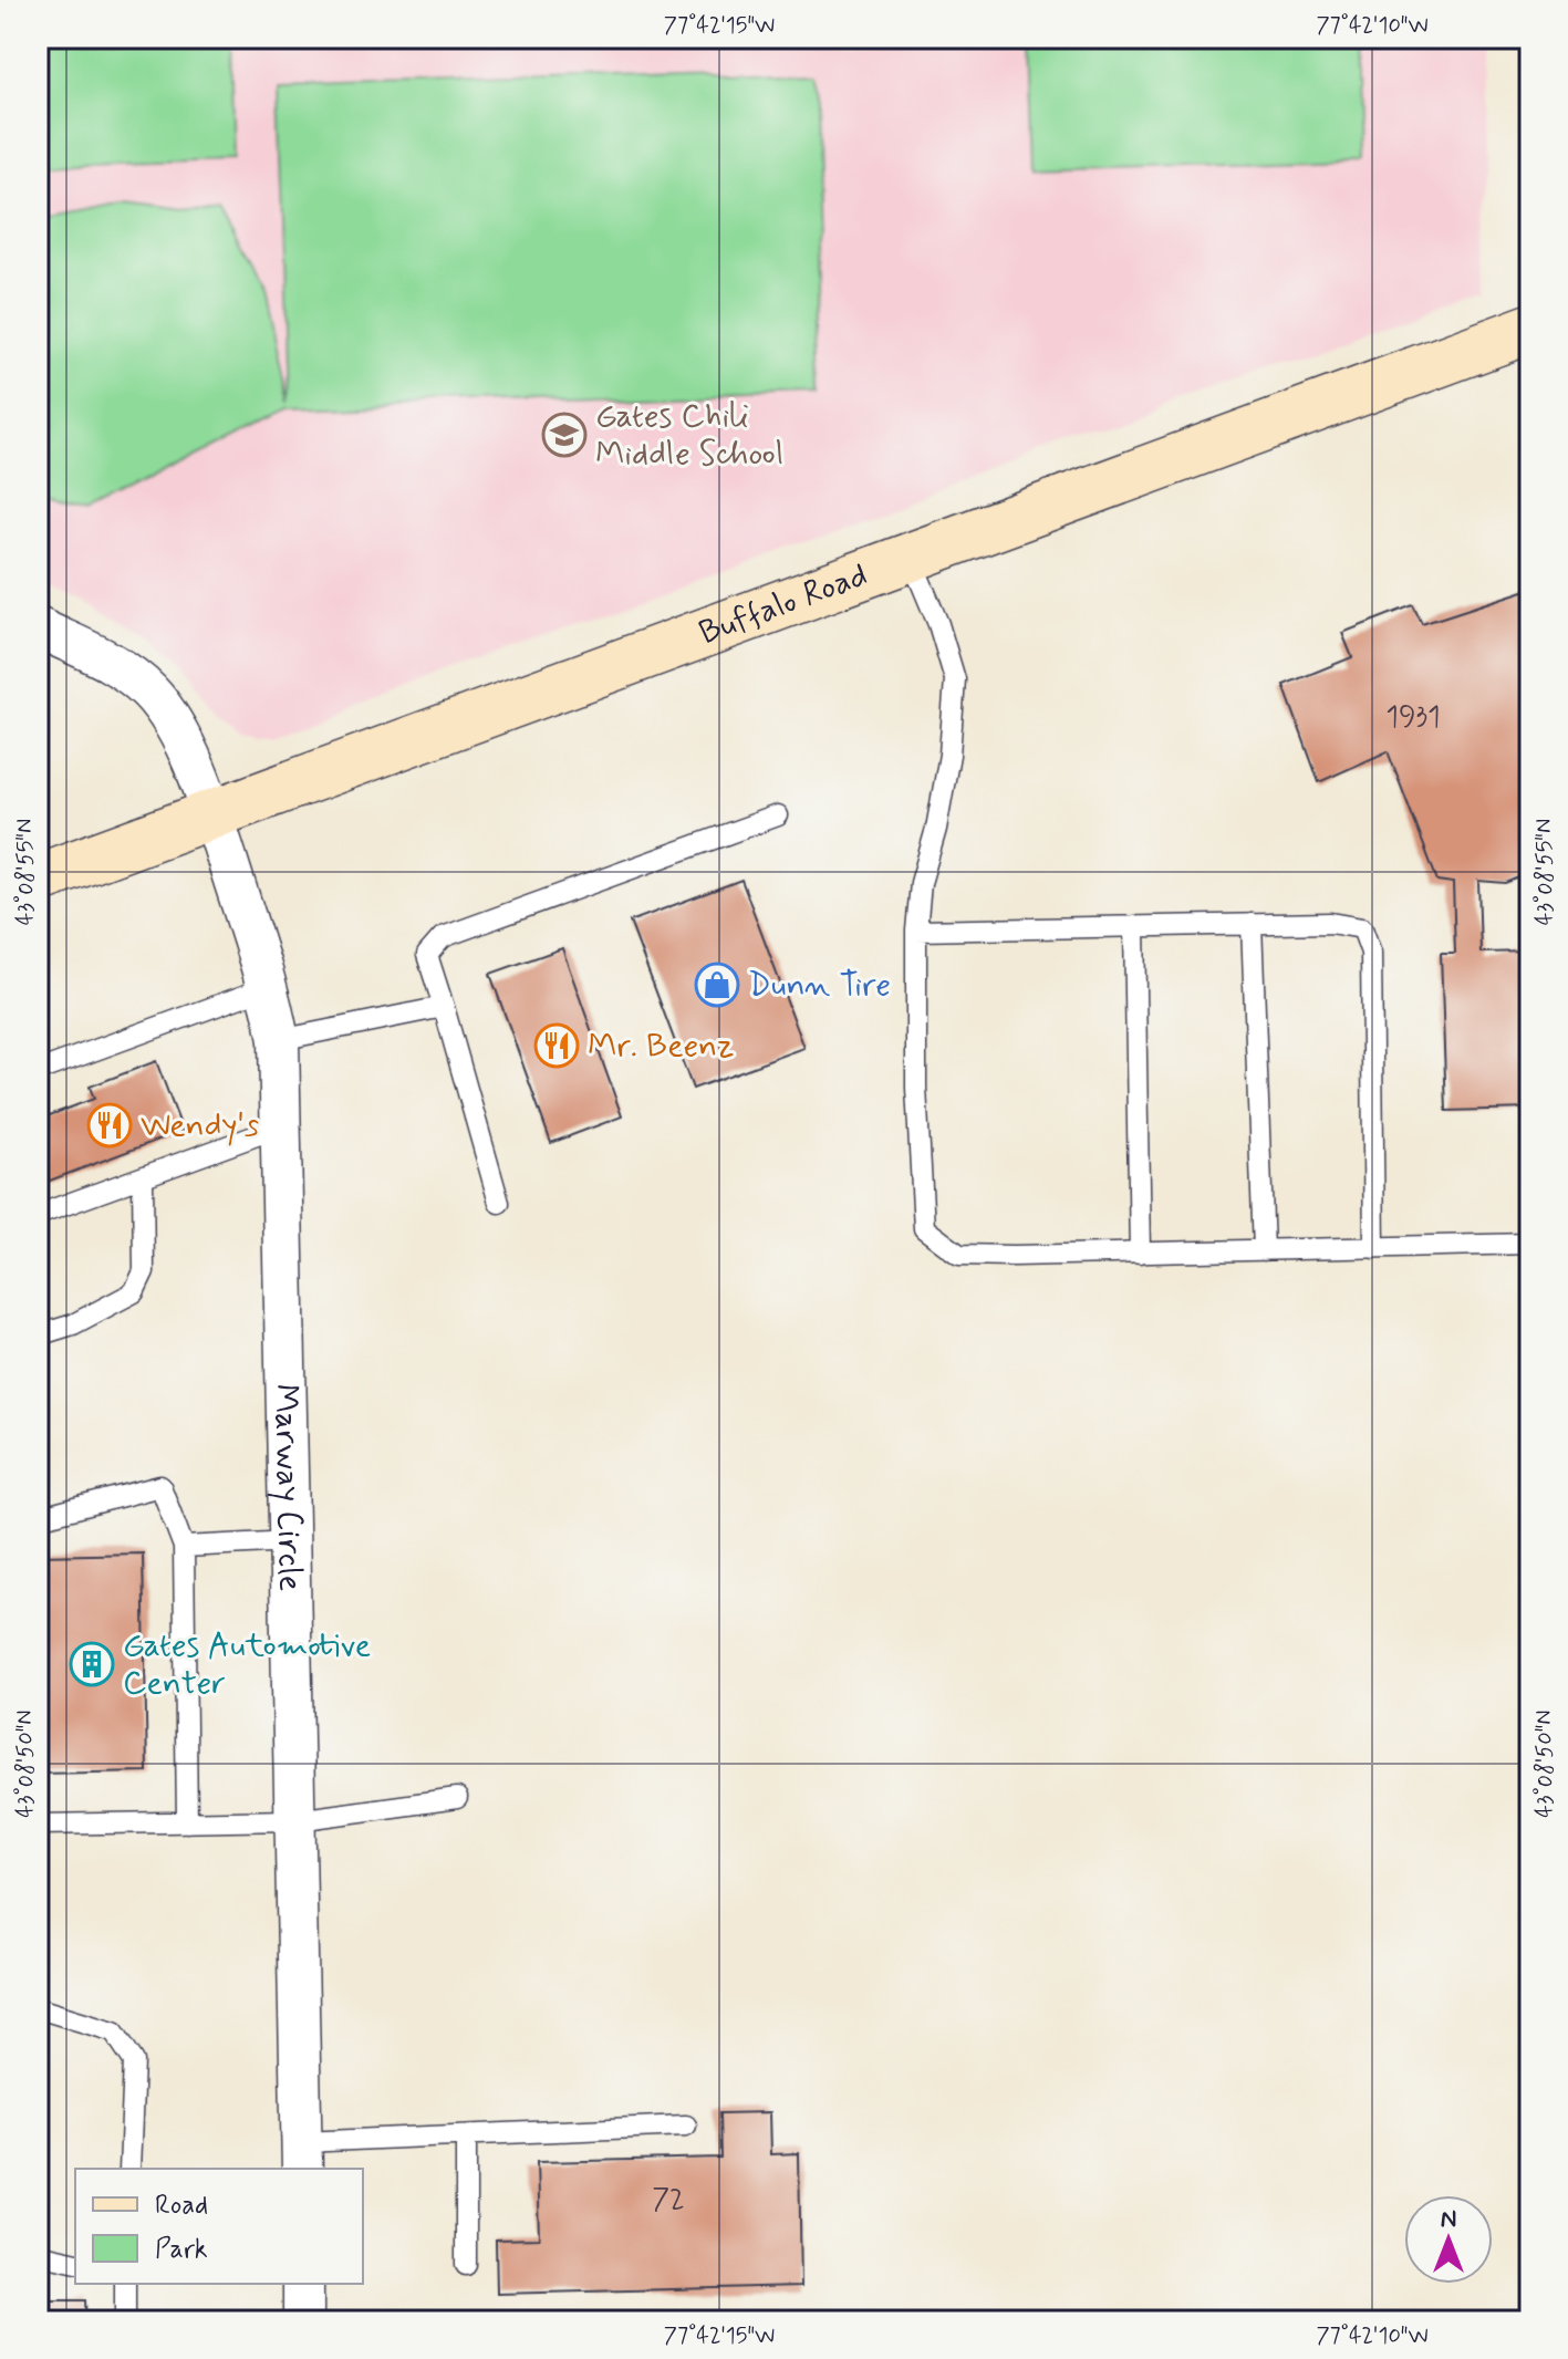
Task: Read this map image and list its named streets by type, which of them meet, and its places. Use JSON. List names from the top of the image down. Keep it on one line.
{"streets":{"main road":["Buffalo Road"],"street":["Marway Circle"]},"crossings":[["Buffalo Road","Marway Circle"]],"places":{"school or university":["Gates Chili Middle School"],"shop":["Dunn Tire"],"restaurant":["Mr. Beenz","Wendy's"],"building":["Gates Automotive Center"]},"house_numbers":["1931","72"],"legend":["Road","Park"],"north":"top","coordinates":["77°42'15\"W","77°42'10\"W","43°08'55\"N","43°08'50\"N"]}
